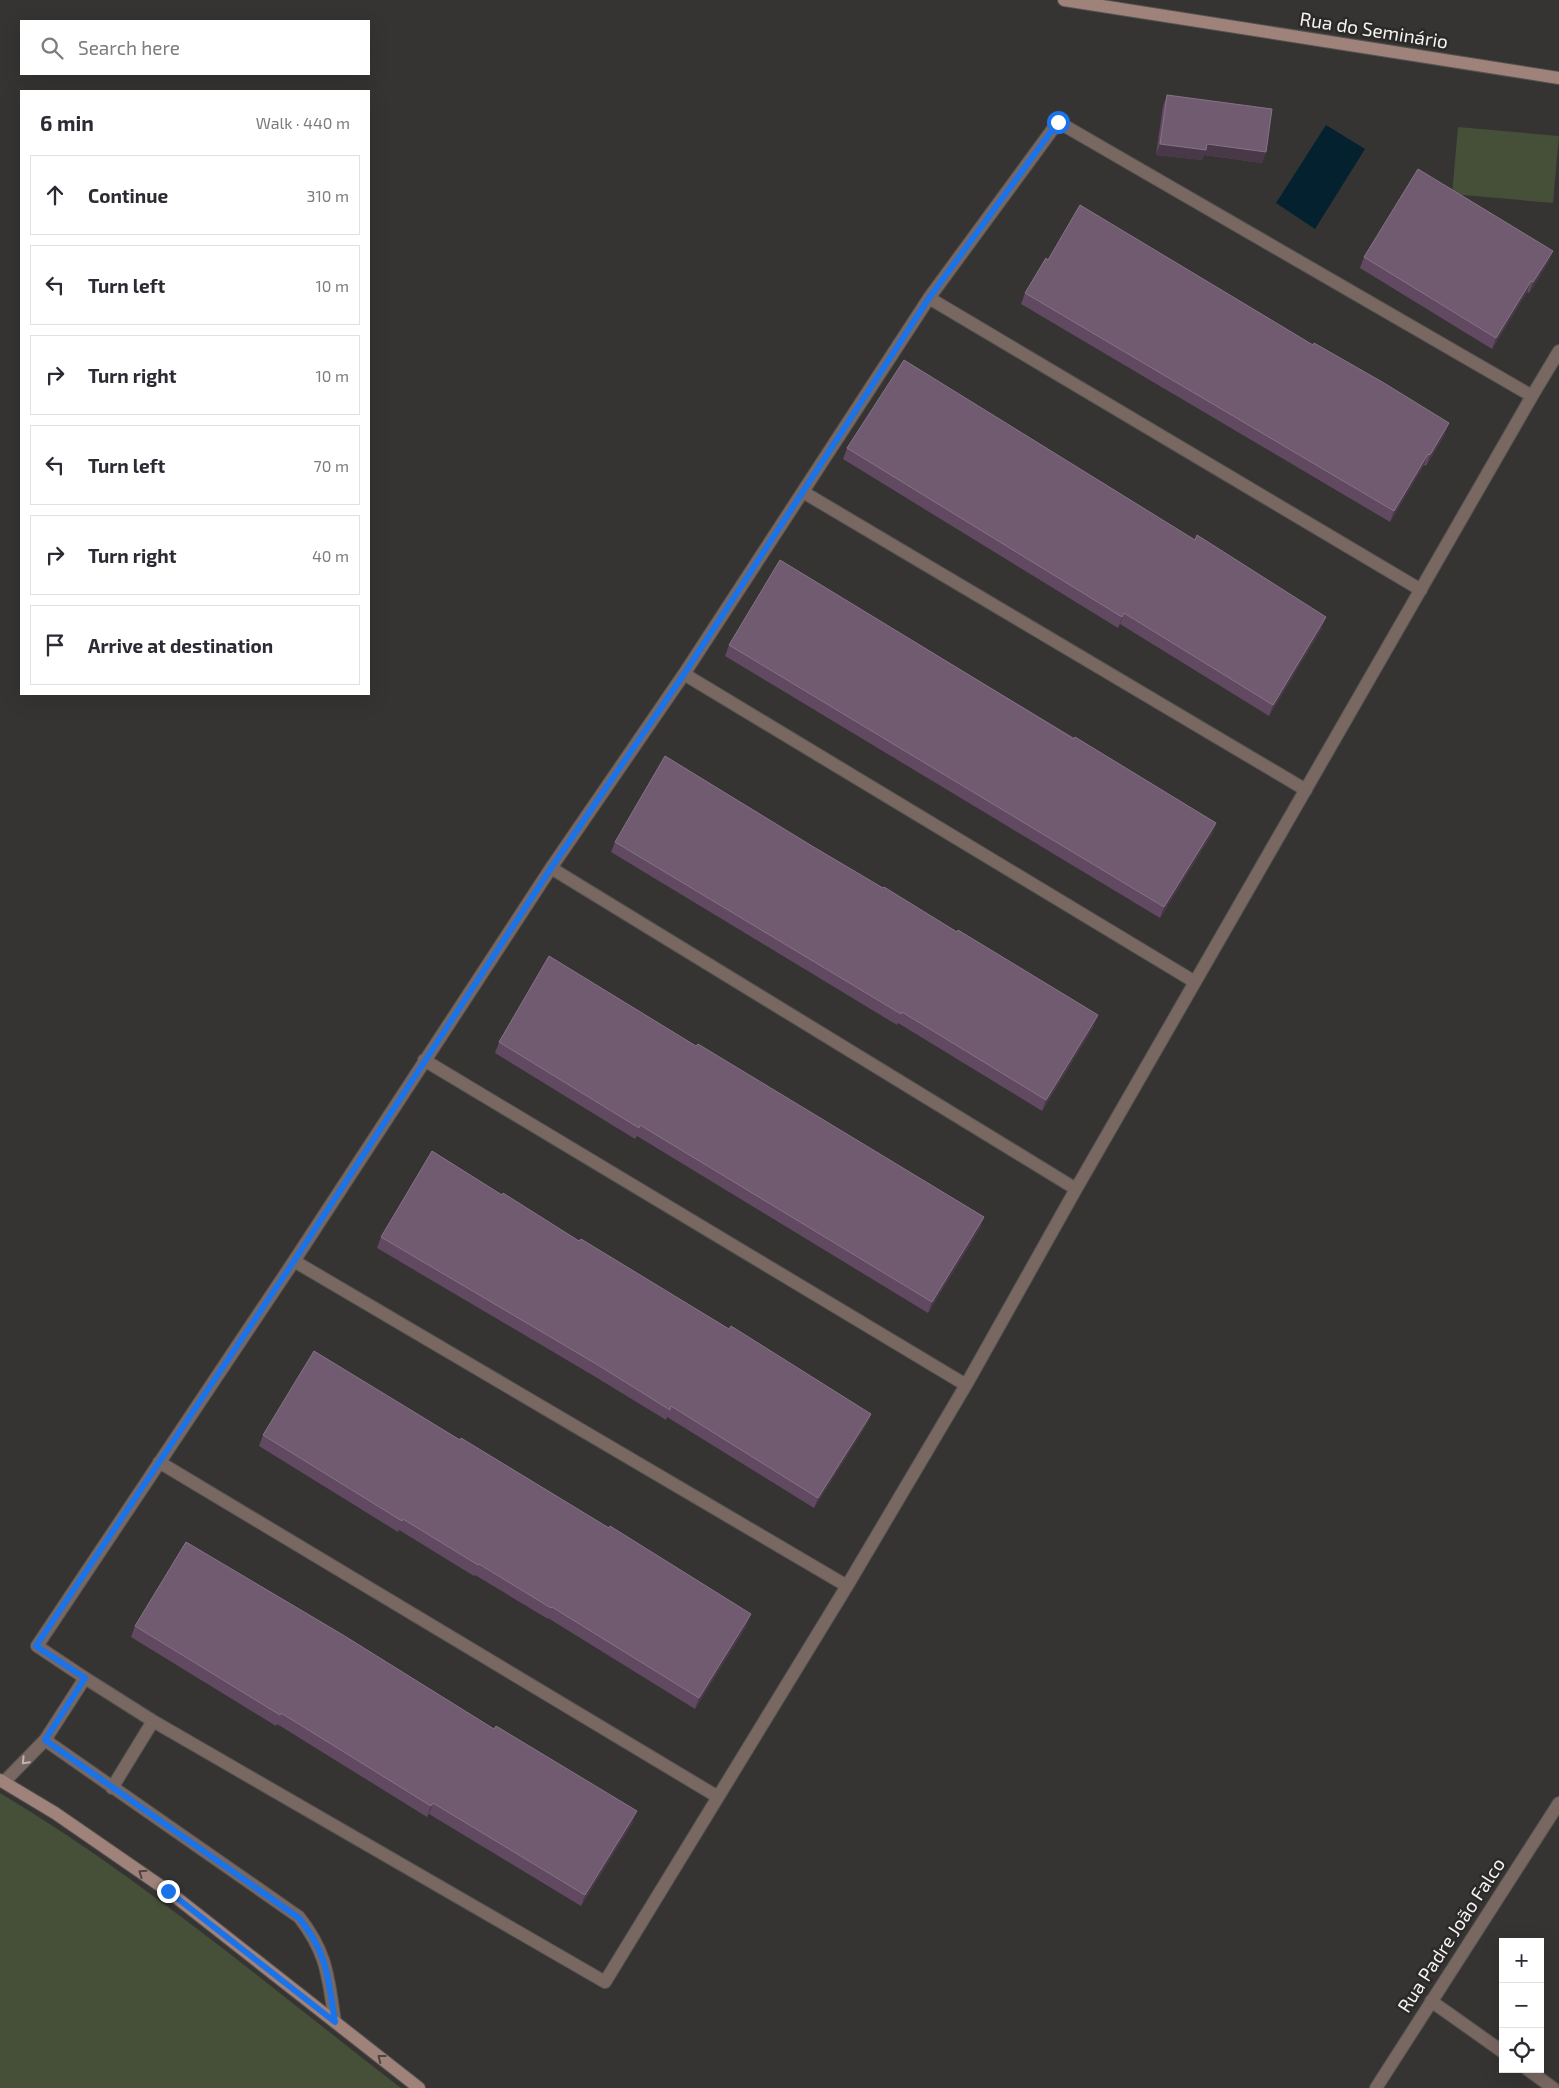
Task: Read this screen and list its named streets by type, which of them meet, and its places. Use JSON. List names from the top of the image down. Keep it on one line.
{"streets":{"main road":["Rua do Seminário"],"street":["Rua Padre João Falco"]},"page":{"search":"Search here","heading":["6 min","Walk · 440 m"],"list":[["Continue","310 m"],["Turn left","10 m"],["Turn right","10 m"],["Turn left","70 m"],["Turn right","40 m"],"Arrive at destination"],"map_buttons":["+","−"]}}
